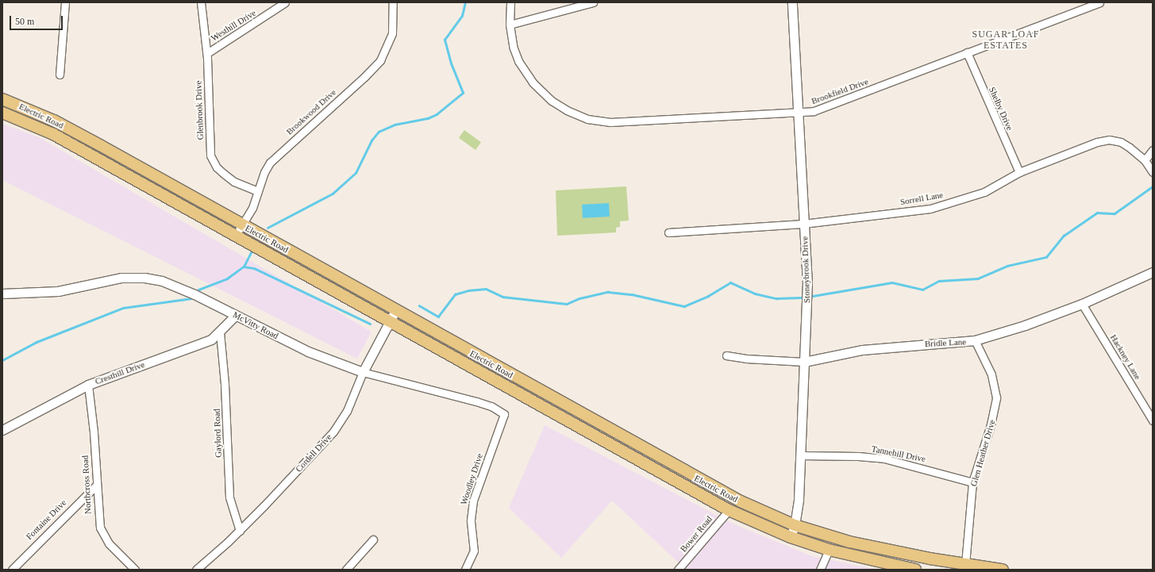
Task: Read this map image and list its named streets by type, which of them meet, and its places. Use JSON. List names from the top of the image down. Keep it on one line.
{"streets":{"main road":["Electric Road"],"street":["Westhill Drive","Brookfield Drive","Shelby Drive","Glenbrook Drive","Brookwood Drive","Sorrell Lane","Stoneybrook Drive","McVitty Road","Bridle Lane","Hackney Lane","Cresthill Drive","Gaylord Road","Cordell Drive","Glen Heather Drive","Tannehill Drive","Woodley Drive","Northcross Road","Fontaine Drive","Bower Road"]},"crossings":[["Westhill Drive","Glenbrook Drive"],["Brookfield Drive","Shelby Drive"],["Brookfield Drive","Stoneybrook Drive"],["Shelby Drive","Sorrell Lane"],["Glenbrook Drive","Brookwood Drive"],["Brookwood Drive","Electric Road"],["Electric Road","Stoneybrook Drive"],["Electric Road","Cordell Drive"],["Electric Road","Glen Heather Drive"],["Electric Road","Bower Road"],["Sorrell Lane","Stoneybrook Drive"],["Stoneybrook Drive","Bridle Lane"],["Stoneybrook Drive","Tannehill Drive"],["McVitty Road","Cresthill Drive"],["McVitty Road","Cordell Drive"],["McVitty Road","Woodley Drive"],["Bridle Lane","Hackney Lane"],["Bridle Lane","Glen Heather Drive"],["Cresthill Drive","Gaylord Road"],["Cresthill Drive","Northcross Road"],["Gaylord Road","Cordell Drive"],["Glen Heather Drive","Tannehill Drive"],["Northcross Road","Fontaine Drive"]],"districts":["SUGAR LOAF ESTATES"],"scale_bar":"50 m"}
